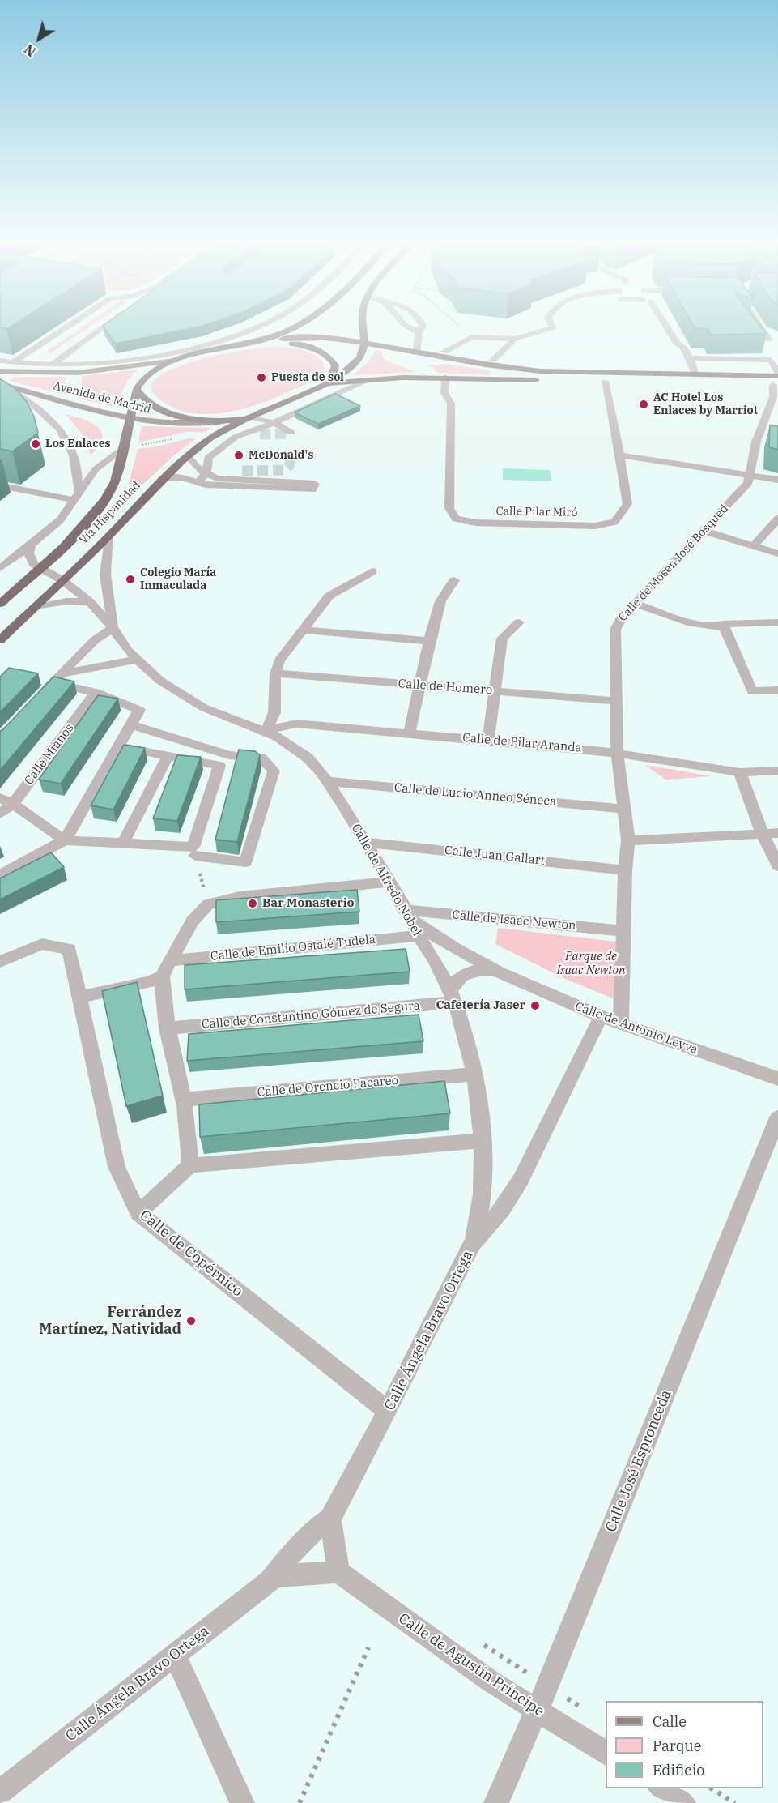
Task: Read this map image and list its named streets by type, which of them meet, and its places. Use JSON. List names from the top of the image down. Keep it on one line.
{"streets":{"highway":["Vía Hispanidad"],"main road":["Avenida de Madrid"],"street":["Calle Pilar Miró","Calle de Mosén José Bosqued","Calle de Homero","Calle de Pilar Aranda","Calle Mianos","Calle de Lucio Anneo Séneca","Calle Juan Gallart","Calle de Alfredo Nobel","Calle de Isaac Newton","Calle de Emilio Ostalé Tudela","Calle de Constantino Gómez de Segura","Calle de Antonio Leyva","Calle de Orencio Pacareo","Calle de Copérnico","Calle Ángela Bravo Ortega","Calle José Espronceda","Calle de Agustín Príncipe"]},"crossings":[["Avenida de Madrid","Vía Hispanidad"],["Vía Hispanidad","Calle de Alfredo Nobel"],["Calle de Mosén José Bosqued","Calle de Homero"],["Calle de Mosén José Bosqued","Calle de Pilar Aranda"],["Calle de Mosén José Bosqued","Calle de Lucio Anneo Séneca"],["Calle de Mosén José Bosqued","Calle Juan Gallart"],["Calle de Mosén José Bosqued","Calle de Isaac Newton"],["Calle de Mosén José Bosqued","Calle de Antonio Leyva"],["Calle de Pilar Aranda","Calle de Alfredo Nobel"],["Calle de Lucio Anneo Séneca","Calle de Alfredo Nobel"],["Calle Juan Gallart","Calle de Alfredo Nobel"],["Calle de Alfredo Nobel","Calle de Isaac Newton"],["Calle de Alfredo Nobel","Calle de Emilio Ostalé Tudela"],["Calle de Alfredo Nobel","Calle de Constantino Gómez de Segura"],["Calle de Alfredo Nobel","Calle de Antonio Leyva"],["Calle de Alfredo Nobel","Calle de Orencio Pacareo"],["Calle de Alfredo Nobel","Calle Ángela Bravo Ortega"],["Calle de Emilio Ostalé Tudela","Calle de Antonio Leyva"],["Calle de Emilio Ostalé Tudela","Calle de Copérnico"],["Calle de Constantino Gómez de Segura","Calle de Antonio Leyva"],["Calle de Antonio Leyva","Calle Ángela Bravo Ortega"],["Calle de Copérnico","Calle Ángela Bravo Ortega"],["Calle José Espronceda","Calle de Agustín Príncipe"]],"parks":["Parque de Isaac Newton"],"places":["Puesta de sol","AC Hotel Los Enlaces by Marriot","Los Enlaces","McDonald's","Colegio María Inmaculada","Bar Monasterio","Cafetería Jaser","Ferrández Martínez, Natividad"],"legend":["Calle","Parque","Edificio"],"north":"bottom left"}
